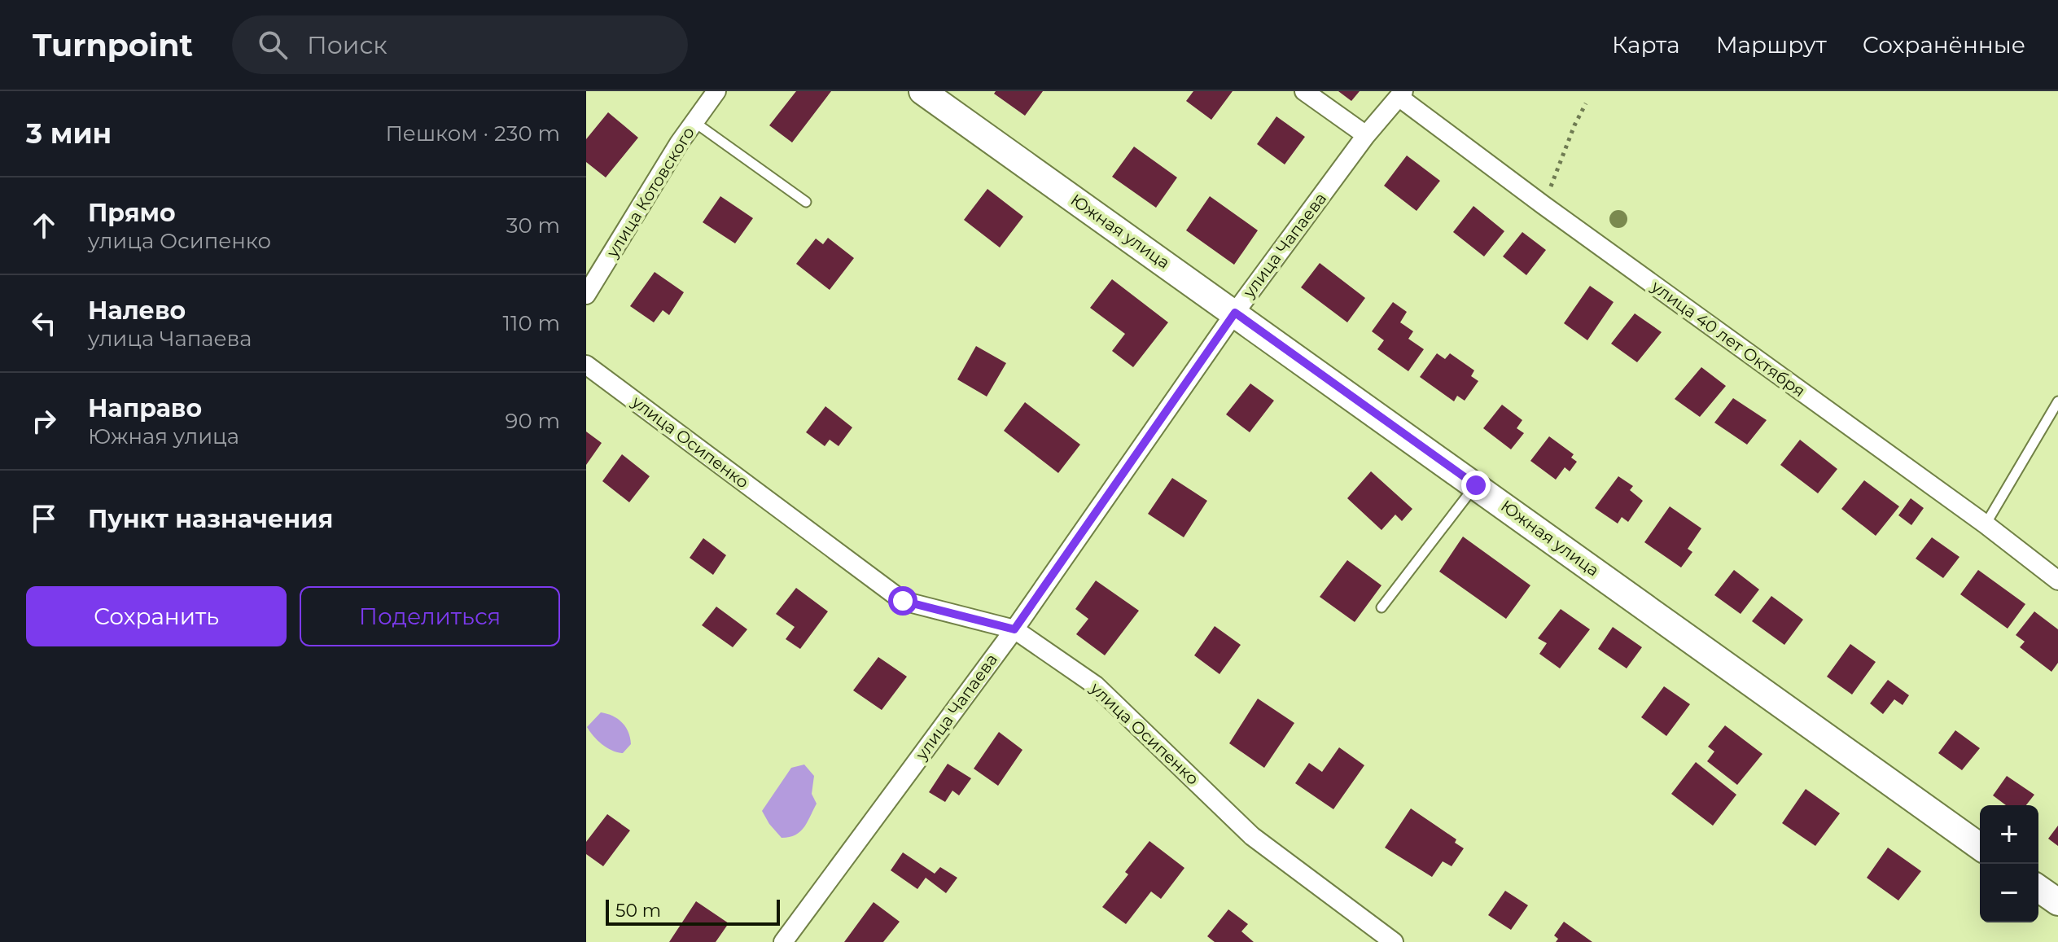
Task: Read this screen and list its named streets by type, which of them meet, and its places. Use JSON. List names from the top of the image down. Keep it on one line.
{"streets":{"street":["улица Котовского","Южная улица","улица Чапаева","улица 40 лет Октября","улица Осипенко"]},"crossings":[["Южная улица","улица Чапаева"],["улица Чапаева","улица 40 лет Октября"],["улица Чапаева","улица Осипенко"]],"scale_bar":"50 m","page":{"header":"Turnpoint","search":"Поиск","nav":["Карта","Маршрут","Сохранённые"],"heading":["3 мин","Пешком · 230 m"],"list":[["Прямо","улица Осипенко","30 m"],["Налево","улица Чапаева","110 m"],["Направо","Южная улица","90 m"],"Пункт назначения"],"buttons":["Сохранить","Поделиться"],"map_buttons":["+","−"],"scale":"50 m"}}
